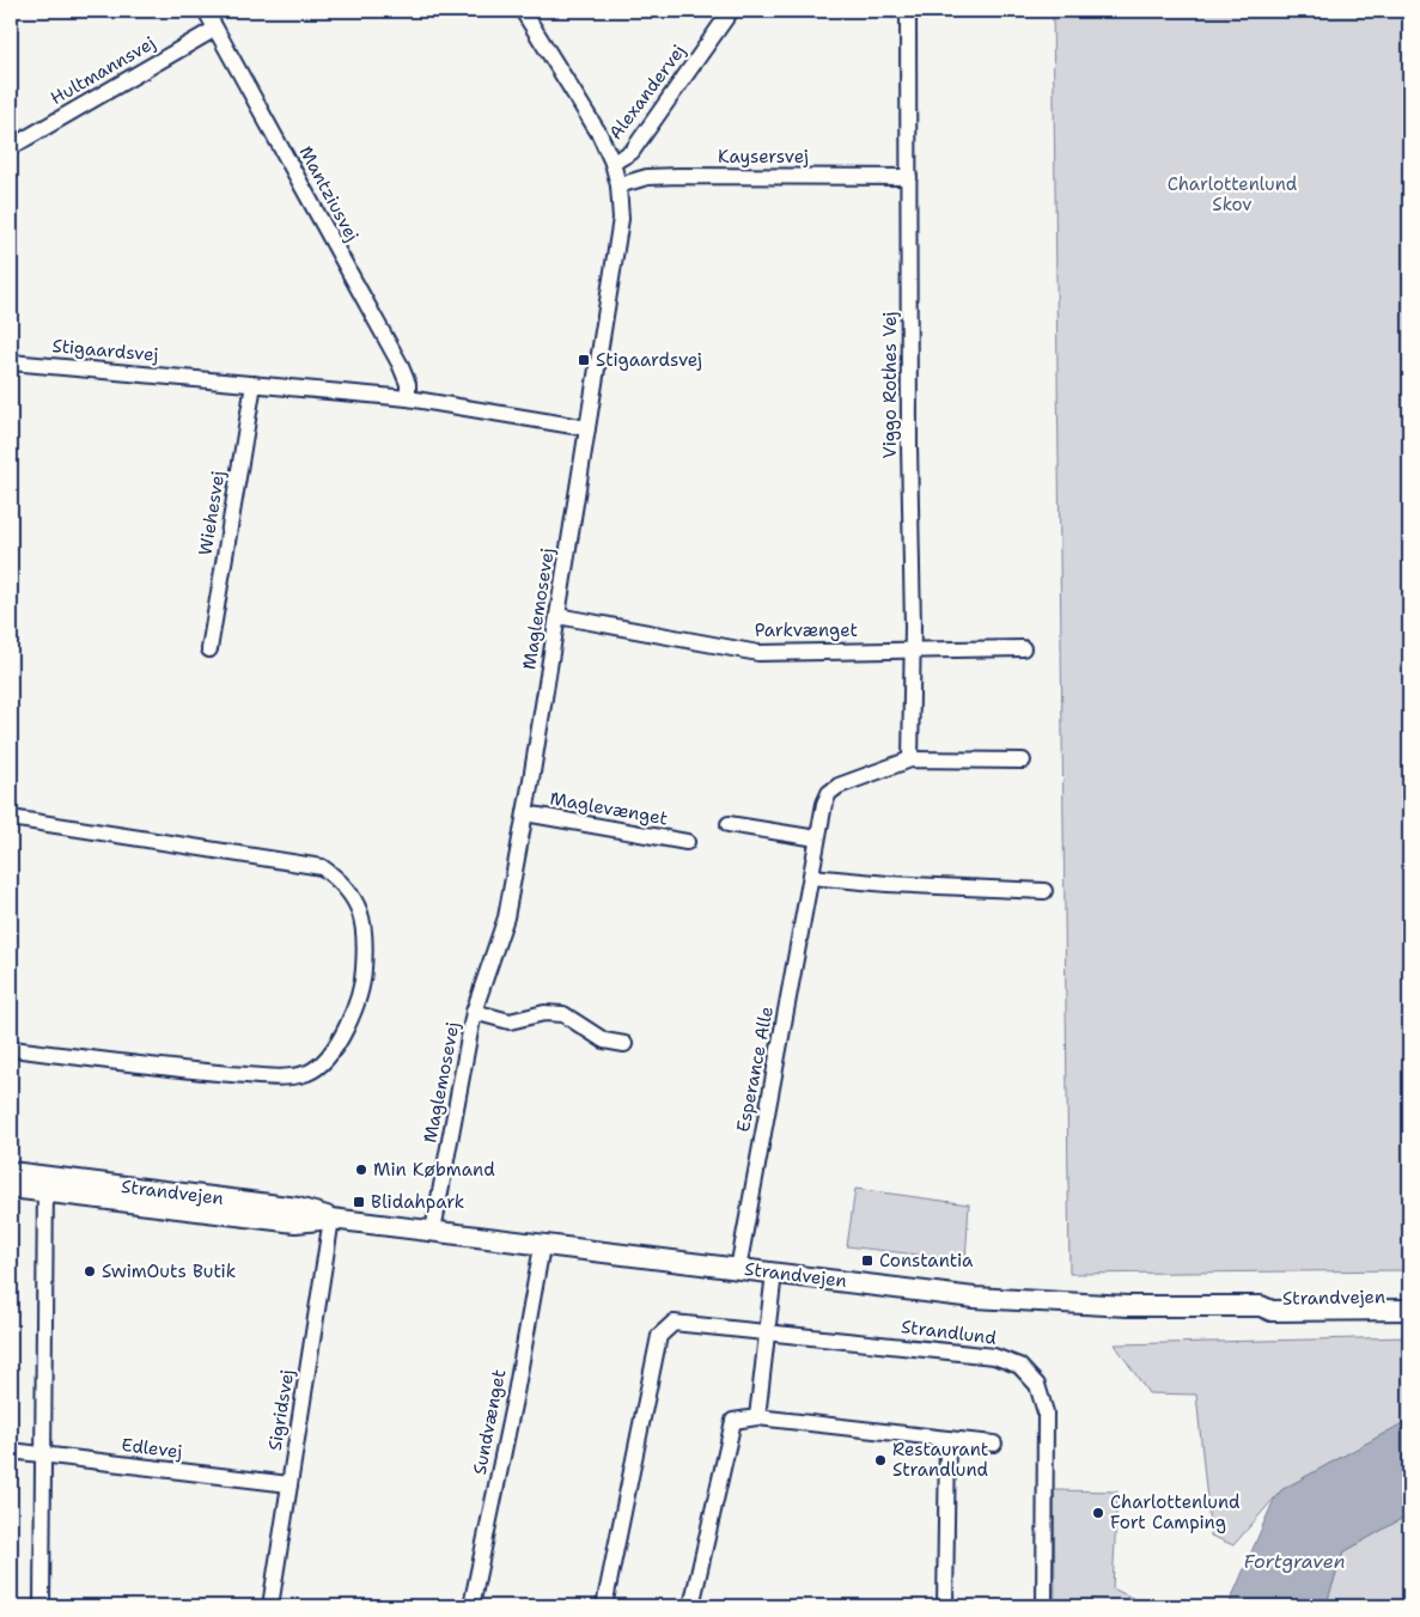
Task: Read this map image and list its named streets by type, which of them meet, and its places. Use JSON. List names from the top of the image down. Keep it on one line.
{"streets":{"main road":["Strandvejen"],"street":["Hultmannsvej","Alexandervej","Kaysersvej","Mantziusvej","Stigaardsvej","Viggo Rothes Vej","Wiehesvej","Maglemosevej","Parkvænget","Maglevænget","Esperance Alle","Strandlund","Sigridsvej","Sundvænget","Edlevej"]},"crossings":[["Hultmannsvej","Mantziusvej"],["Alexandervej","Maglemosevej"],["Kaysersvej","Viggo Rothes Vej"],["Kaysersvej","Maglemosevej"],["Mantziusvej","Stigaardsvej"],["Stigaardsvej","Wiehesvej"],["Stigaardsvej","Maglemosevej"],["Viggo Rothes Vej","Parkvænget"],["Viggo Rothes Vej","Esperance Alle"],["Maglemosevej","Parkvænget"],["Maglemosevej","Maglevænget"],["Maglemosevej","Strandvejen"],["Esperance Alle","Strandvejen"],["Strandvejen","Sigridsvej"],["Strandvejen","Sundvænget"],["Sigridsvej","Edlevej"]],"water":["Fortgraven"],"parks":["Charlottenlund Skov"],"places":{"transit":["Stigaardsvej","Blidahpark","Constantia"],"other":["Min Købmand","SwimOuts Butik","Restaurant Strandlund","Charlottenlund Fort Camping"]}}
